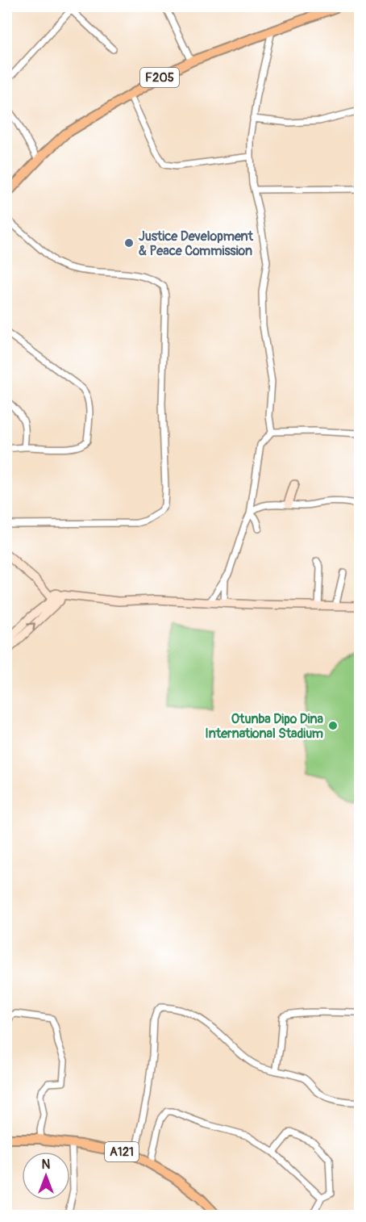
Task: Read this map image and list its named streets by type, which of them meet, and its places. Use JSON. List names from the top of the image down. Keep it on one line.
{"streets":{"main road":["F205","A121"]},"places":["Justice Development & Peace Commission","Otunba Dipo Dina International Stadium"],"north":"top"}
